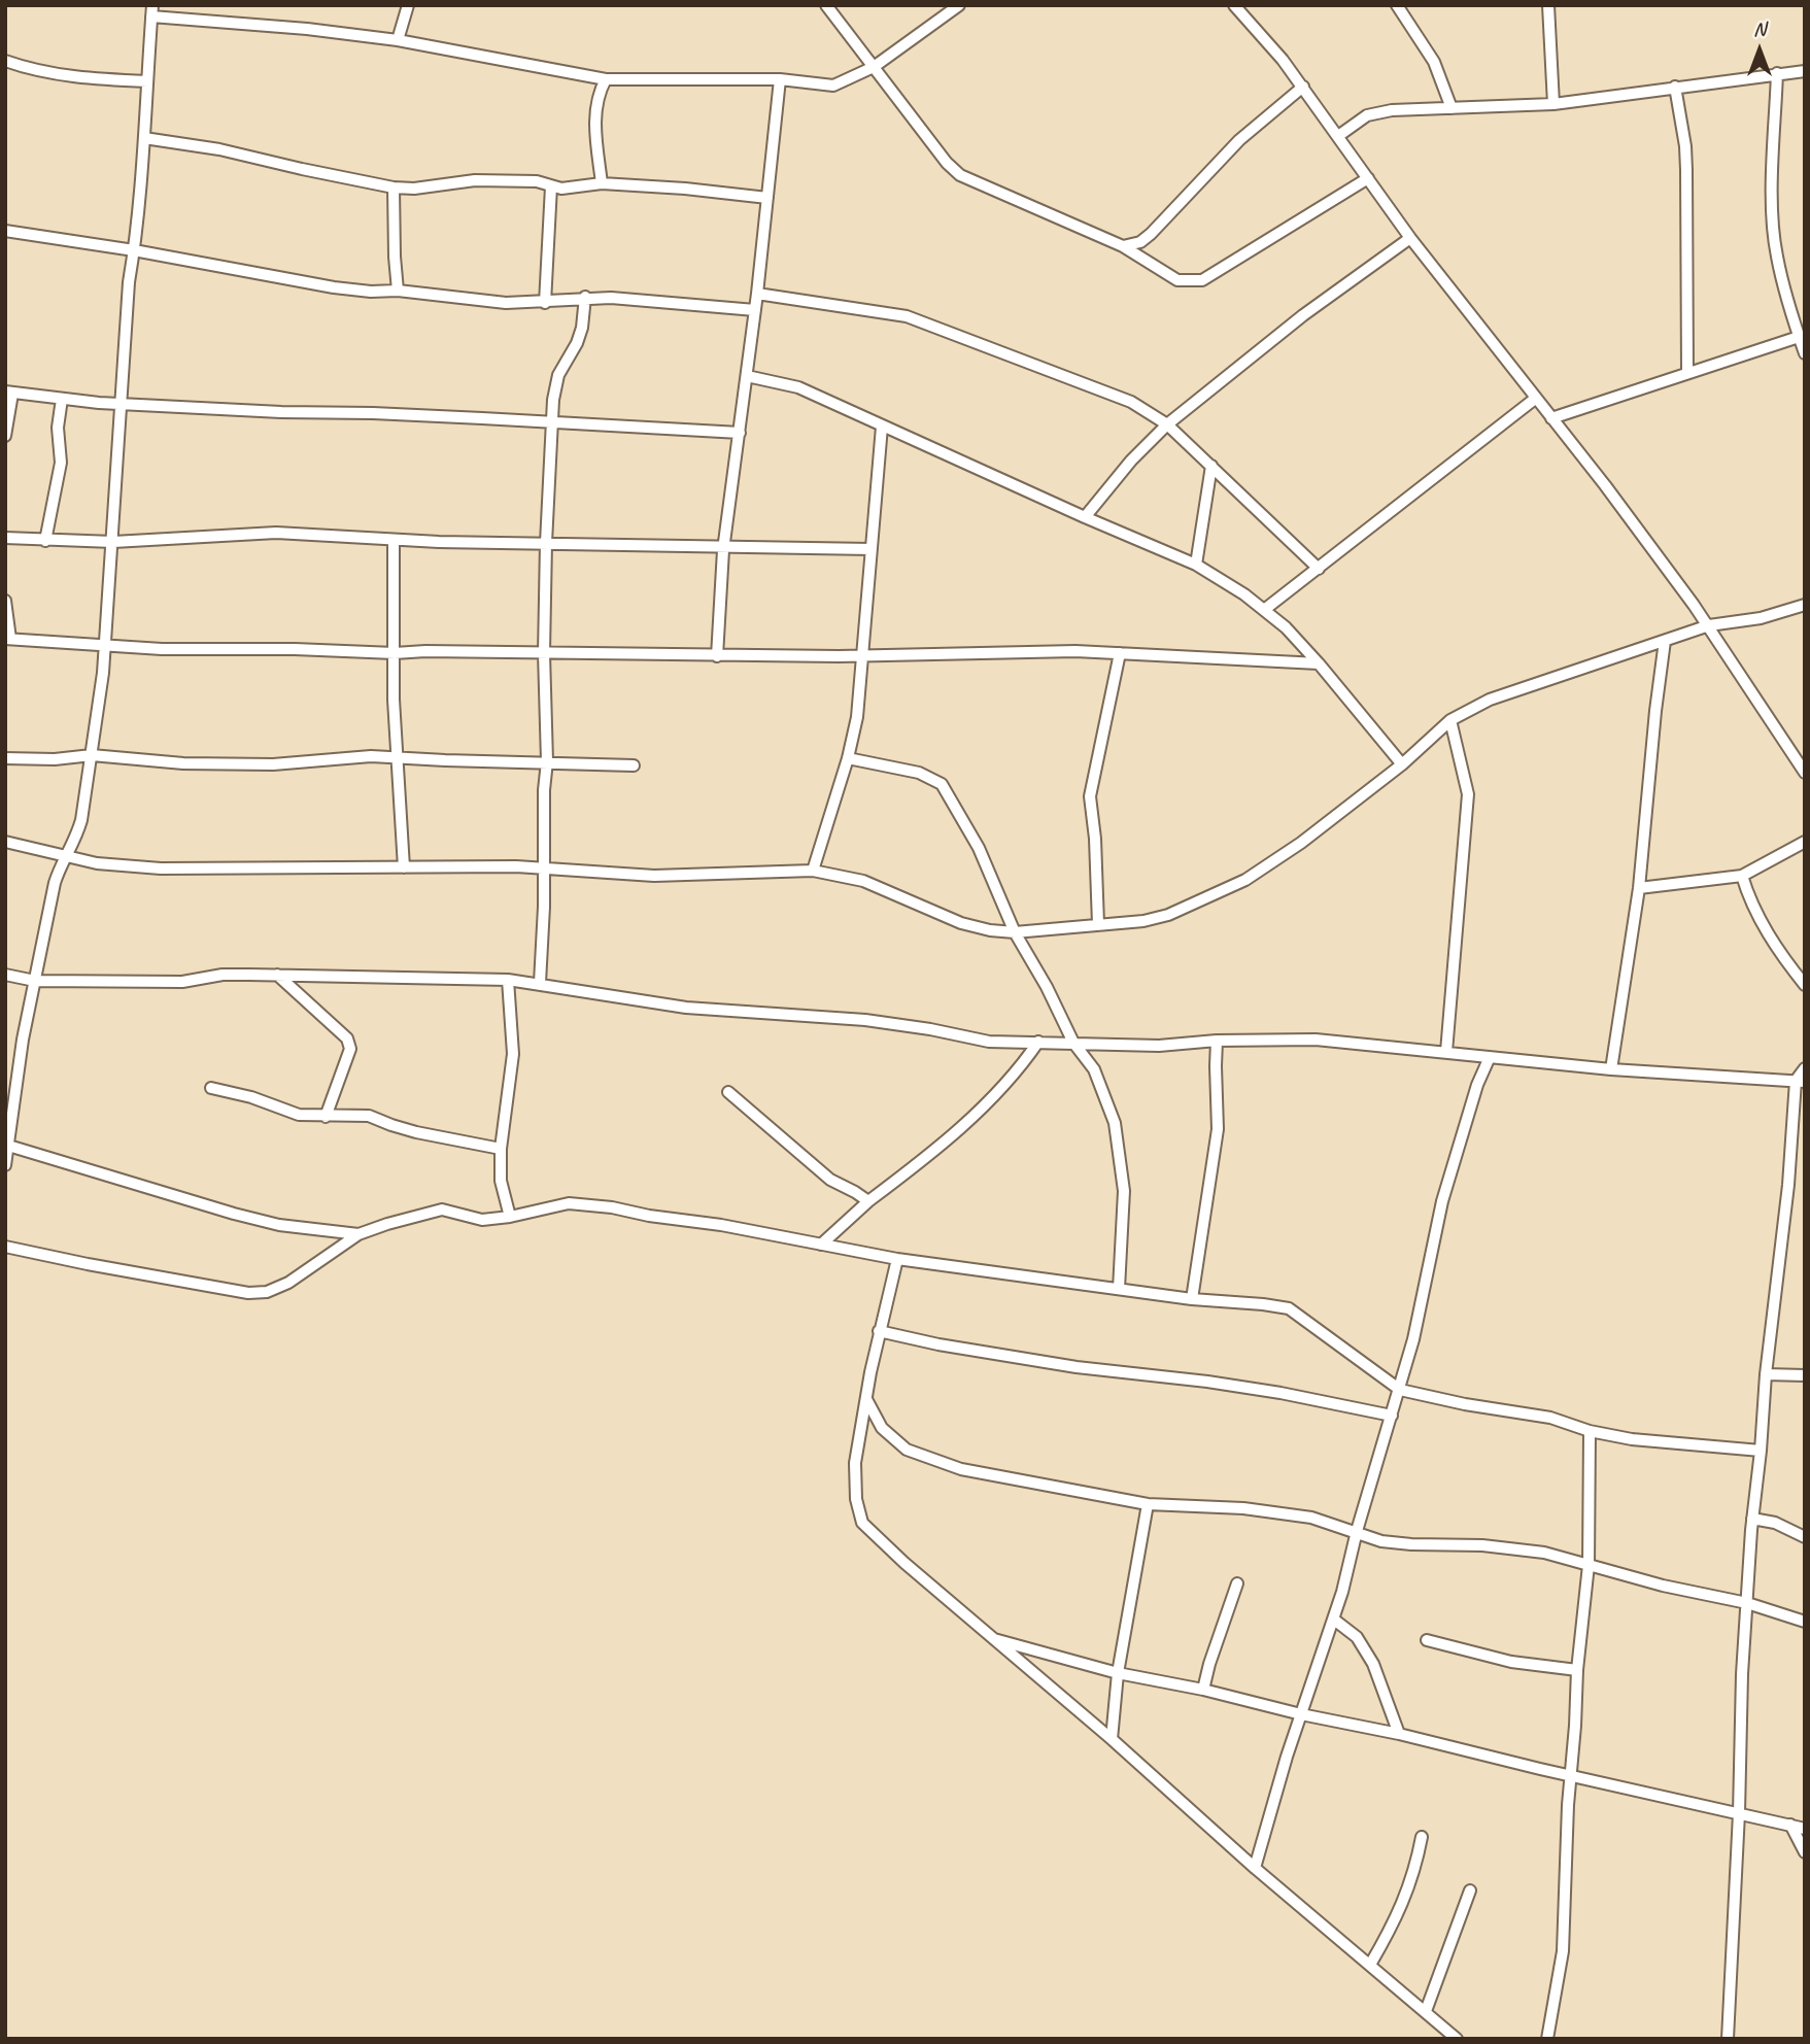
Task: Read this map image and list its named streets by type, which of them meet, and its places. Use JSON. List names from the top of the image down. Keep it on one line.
{"north":"top"}
